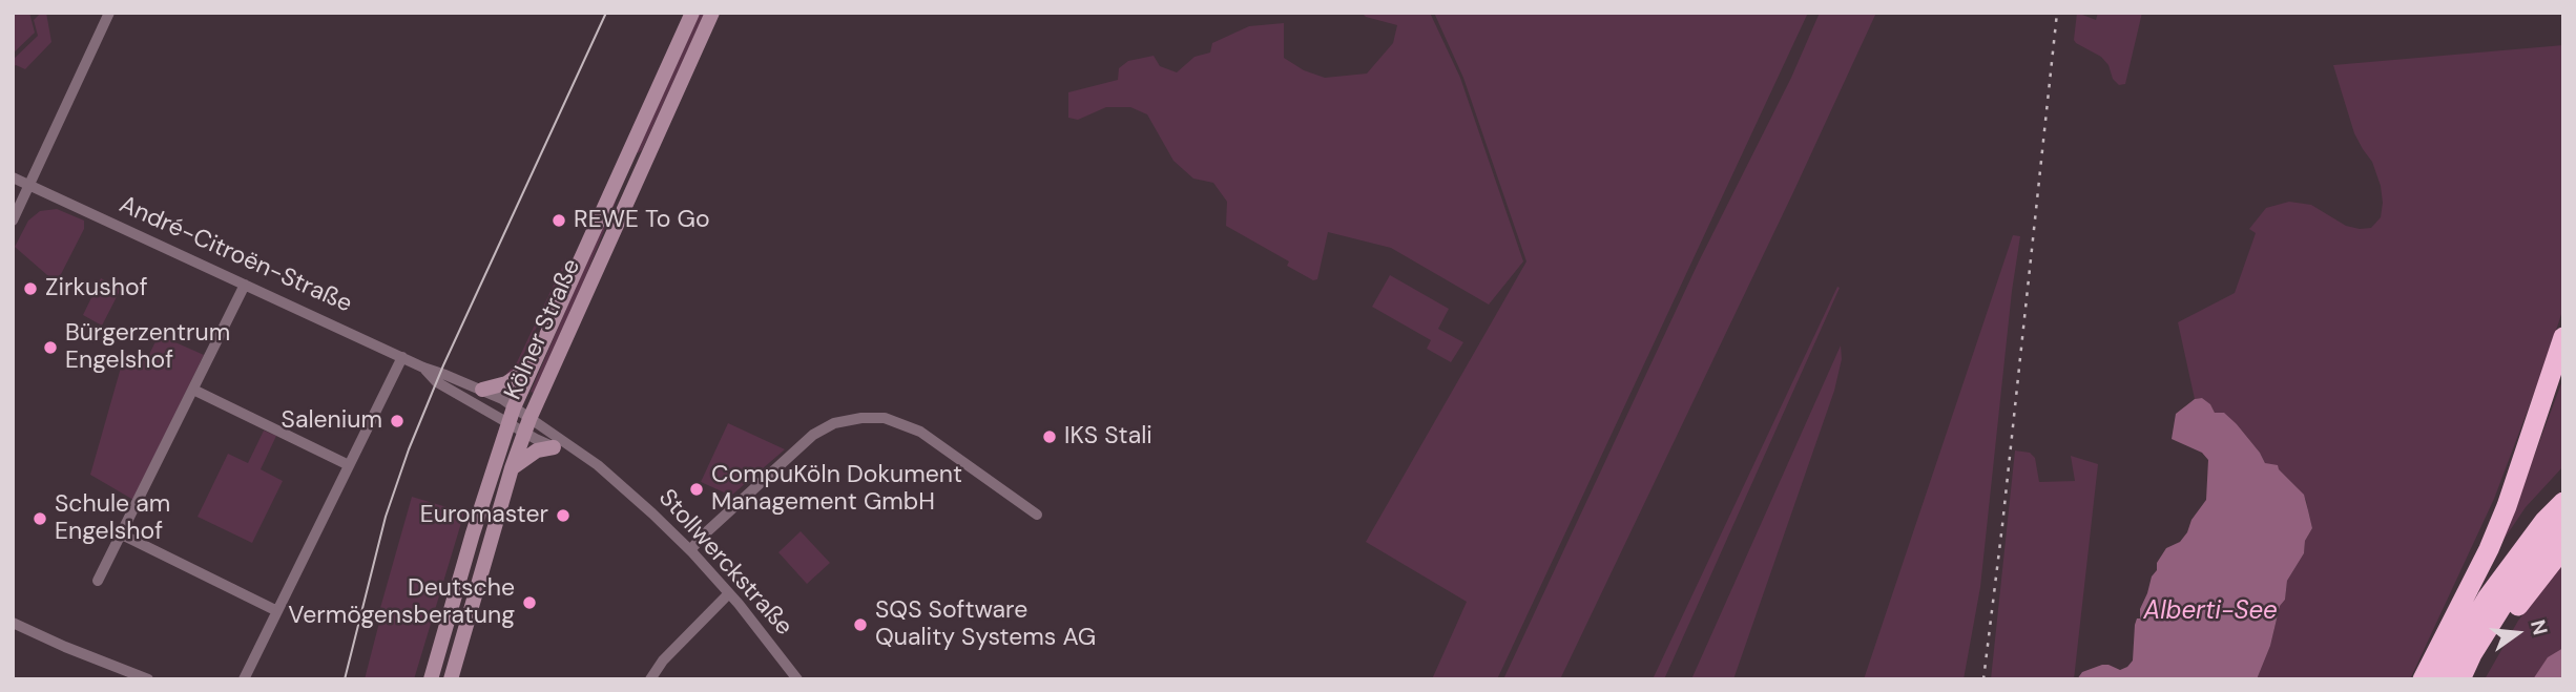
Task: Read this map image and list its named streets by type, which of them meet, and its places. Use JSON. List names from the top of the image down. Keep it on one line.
{"streets":{"main road":["Kölner Straße"],"street":["André-Citroën-Straße","Stollwerckstraße"]},"crossings":[["André-Citroën-Straße","Kölner Straße"],["André-Citroën-Straße","Stollwerckstraße"],["Kölner Straße","Stollwerckstraße"]],"water":["Alberti-See"],"places":["REWE To Go","Zirkushof","Bürgerzentrum Engelshof","Salenium","IKS Stali","CompuKöln Dokument Management GmbH","Euromaster","Schule am Engelshof","Deutsche Vermögensberatung","SQS Software Quality Systems AG"],"north":"right"}
